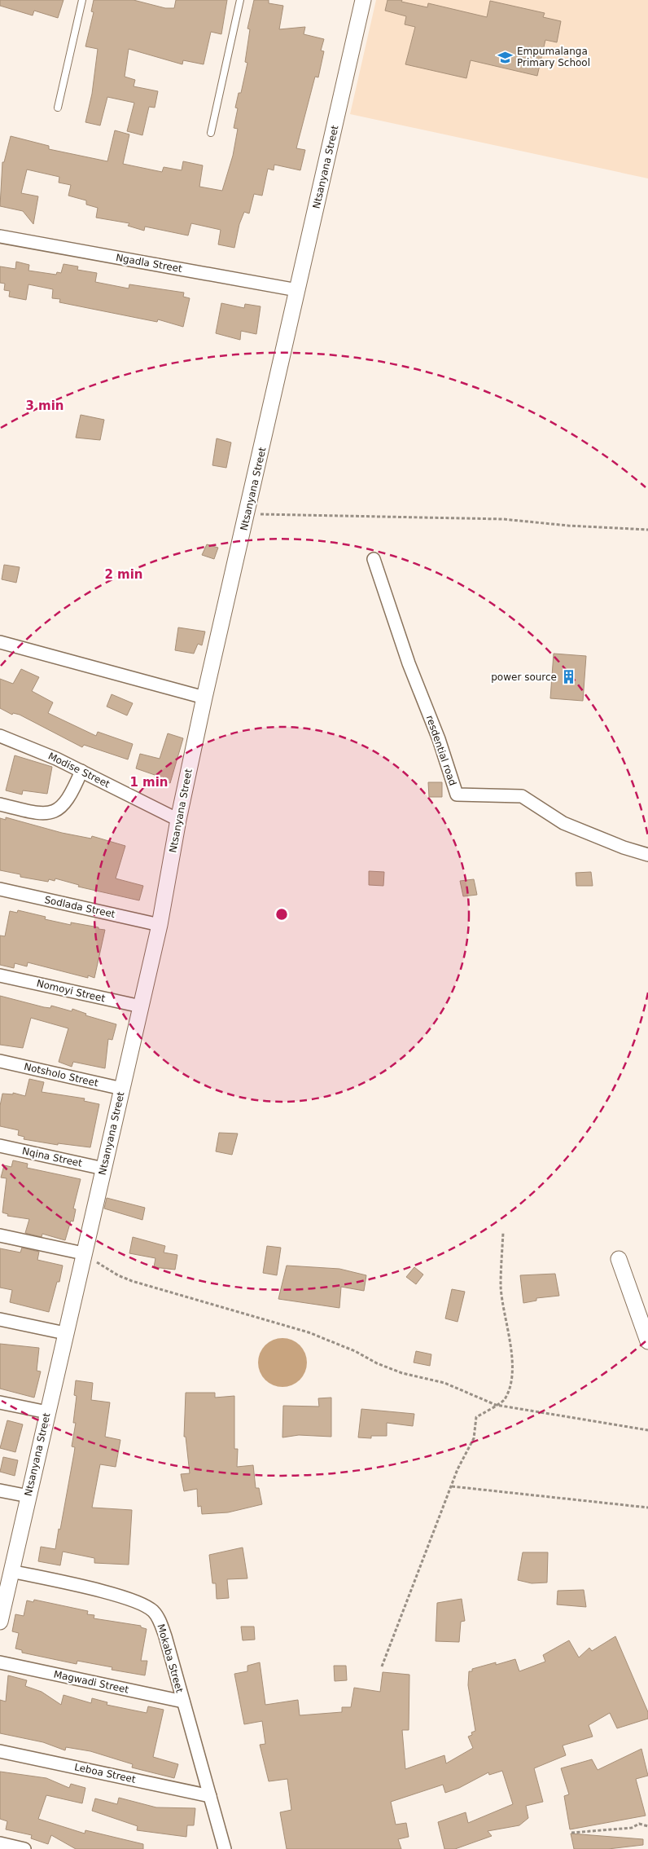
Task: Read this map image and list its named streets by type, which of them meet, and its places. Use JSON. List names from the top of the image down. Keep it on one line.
{"streets":{"street":["Ntsanyana Street","Ngadla Street","resdential road","Modise Street","Sodlada Street","Nomoyi Street","Notsholo Street","Nqina Street","Mokaba Street","Magwadi Street","Leboa Street"]},"crossings":[["Ntsanyana Street","Ngadla Street"],["Ntsanyana Street","Modise Street"],["Ntsanyana Street","Sodlada Street"],["Ntsanyana Street","Nomoyi Street"],["Ntsanyana Street","Notsholo Street"],["Ntsanyana Street","Nqina Street"],["Ntsanyana Street","Mokaba Street"],["Mokaba Street","Magwadi Street"],["Mokaba Street","Leboa Street"]],"places":{"school or university":["Empumalanga Primary School"],"building":["power source"]},"rings":["3 min","2 min","1 min"]}
